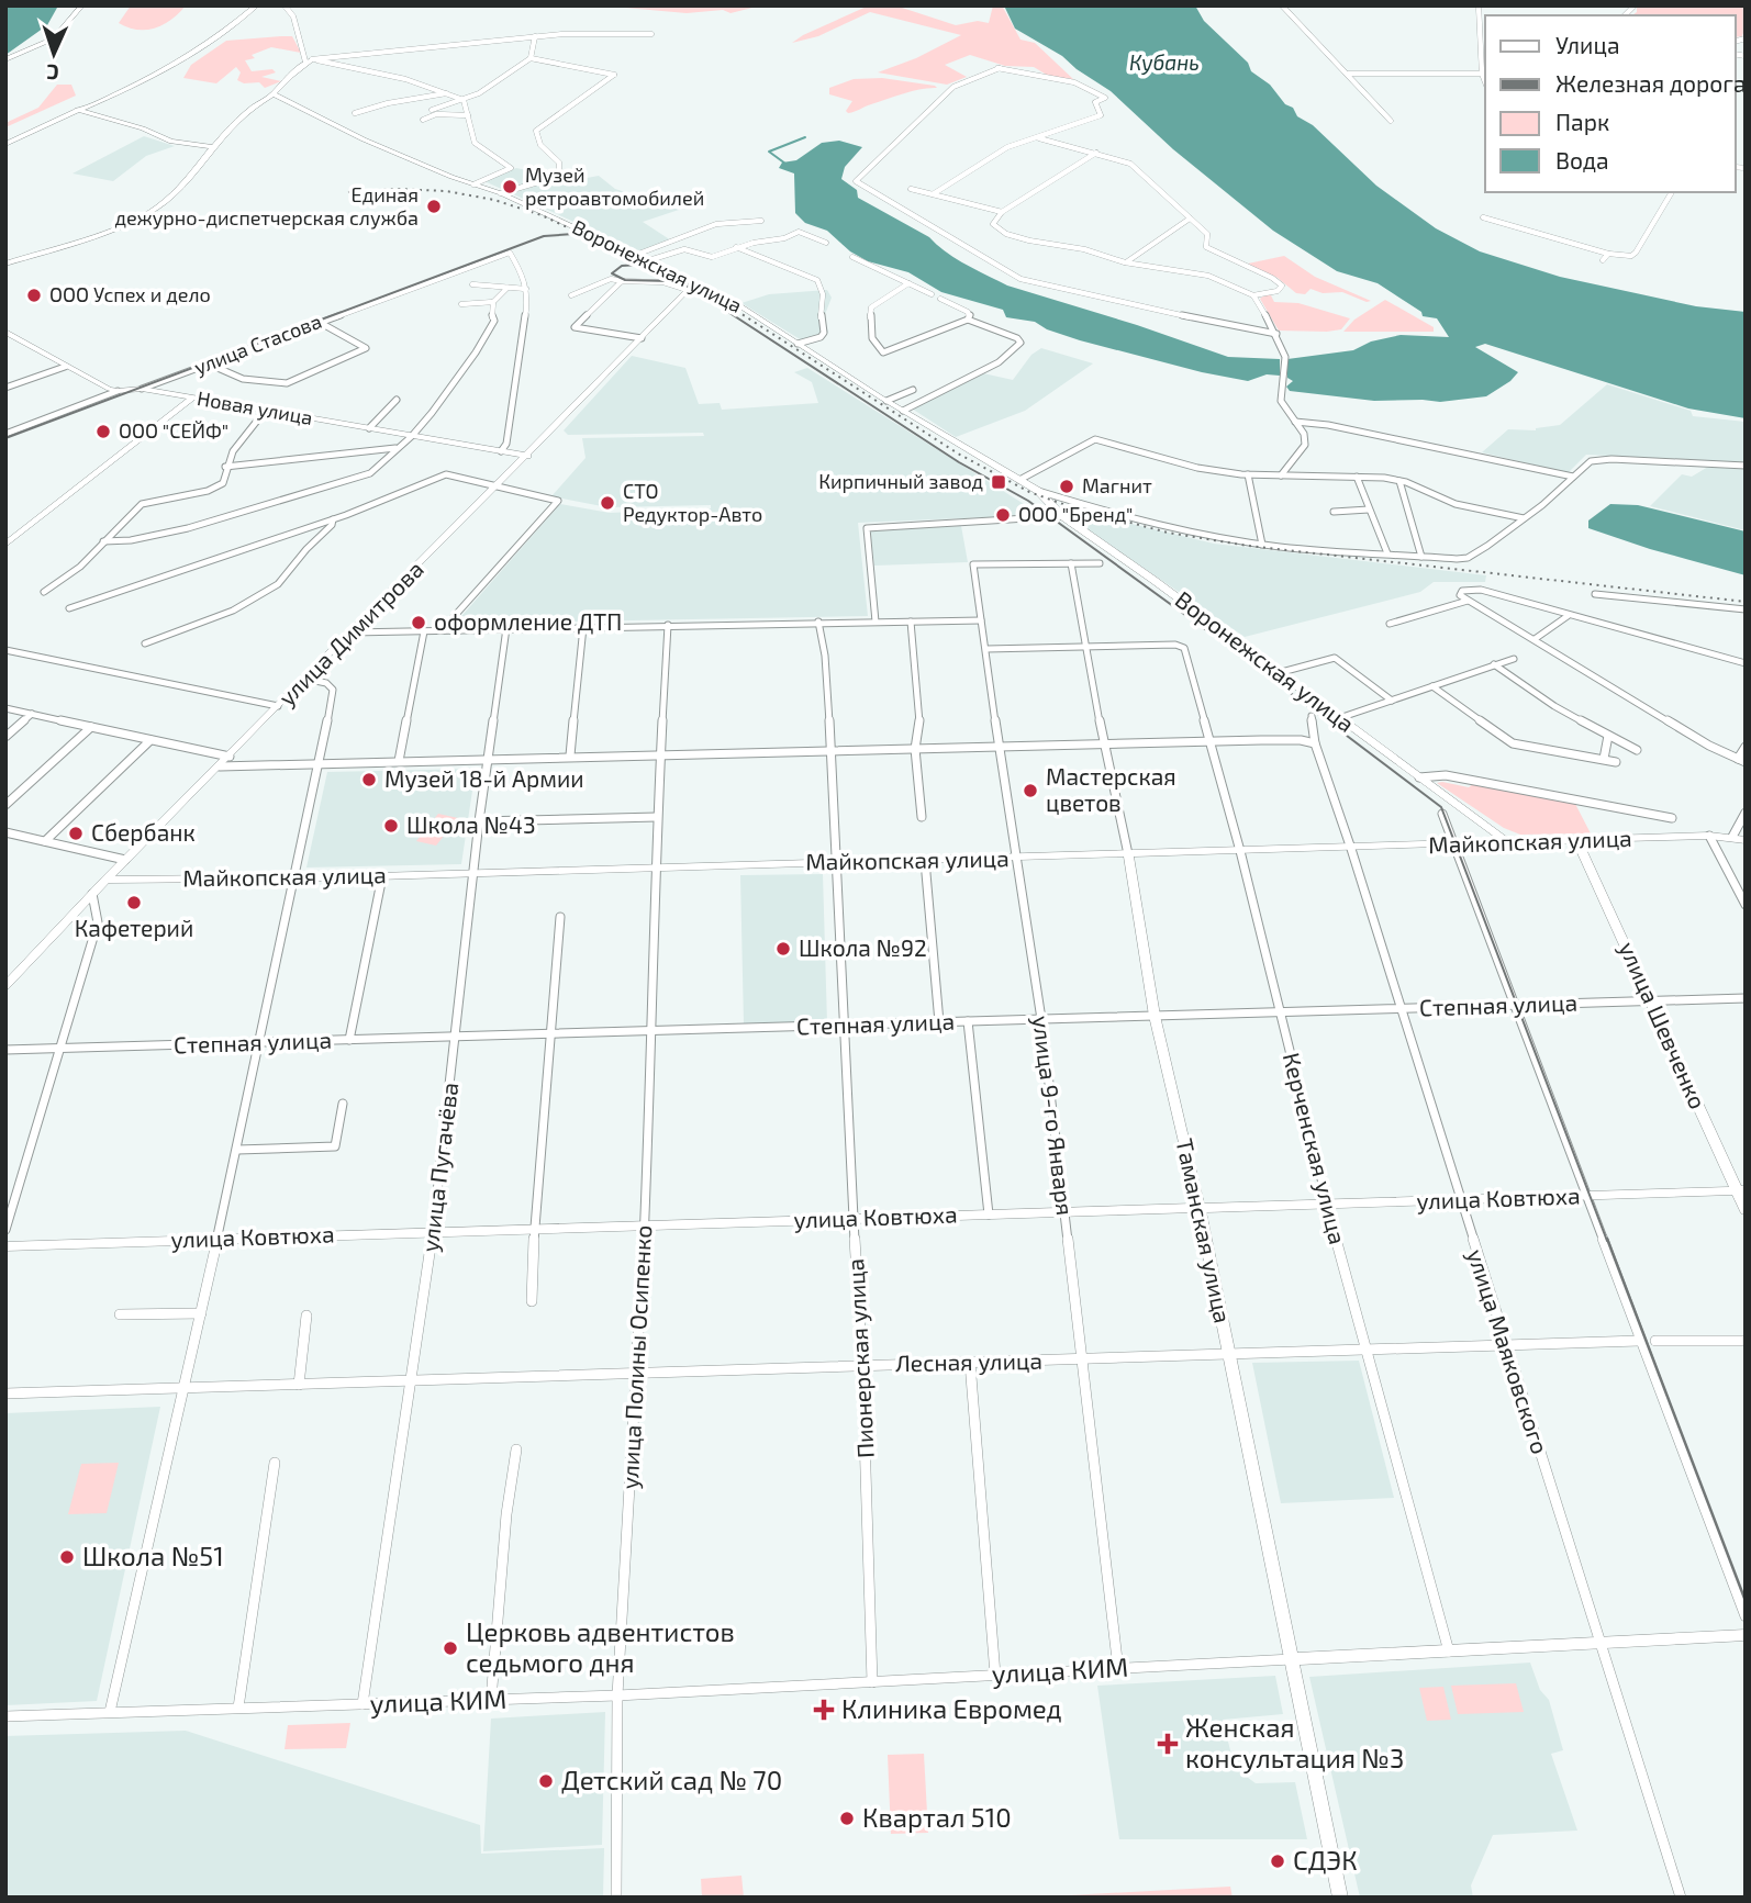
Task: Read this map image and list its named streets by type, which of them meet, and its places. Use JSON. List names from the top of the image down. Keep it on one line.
{"streets":{"street":["Воронежская улица","улица Стасова","Новая улица","улица Димитрова","Майкопская улица","Степная улица","улица Шевченко","улица 9-го Января","Керченская улица","улица Пугачёва","улица Ковтюха","Таманская улица","улица Маяковского","улица Полины Осипенко","Пионерская улица","Лесная улица","улица КИМ"]},"crossings":[["Воронежская улица","улица Димитрова"],["Воронежская улица","Майкопская улица"],["улица Стасова","Новая улица"],["Новая улица","улица Димитрова"],["улица Димитрова","Майкопская улица"],["Майкопская улица","улица Шевченко"],["Майкопская улица","улица 9-го Января"],["Майкопская улица","Керченская улица"],["Майкопская улица","улица Пугачёва"],["Майкопская улица","Таманская улица"],["Майкопская улица","улица Маяковского"],["Майкопская улица","улица Полины Осипенко"],["Майкопская улица","Пионерская улица"],["Степная улица","улица Шевченко"],["Степная улица","улица 9-го Января"],["Степная улица","Керченская улица"],["Степная улица","улица Пугачёва"],["Степная улица","Таманская улица"],["Степная улица","улица Маяковского"],["Степная улица","улица Полины Осипенко"],["Степная улица","Пионерская улица"],["улица Шевченко","улица Ковтюха"],["улица 9-го Января","улица Ковтюха"],["улица 9-го Января","Таманская улица"],["улица 9-го Января","Лесная улица"],["улица 9-го Января","улица КИМ"],["Керченская улица","улица Ковтюха"],["Керченская улица","Таманская улица"],["Керченская улица","Лесная улица"],["Керченская улица","улица КИМ"],["улица Пугачёва","улица Ковтюха"],["улица Пугачёва","Лесная улица"],["улица Пугачёва","улица КИМ"],["улица Ковтюха","Таманская улица"],["улица Ковтюха","улица Маяковского"],["улица Ковтюха","улица Полины Осипенко"],["улица Ковтюха","Пионерская улица"],["Таманская улица","Лесная улица"],["Таманская улица","улица КИМ"],["улица Маяковского","Лесная улица"],["улица Маяковского","улица КИМ"],["улица Полины Осипенко","Лесная улица"],["улица Полины Осипенко","улица КИМ"],["Пионерская улица","Лесная улица"],["Пионерская улица","улица КИМ"]],"water":["Кубань"],"places":{"other":["Музей ретроавтомобилей","Единая дежурно-диспетчерская служба","ООО Успех и дело","ООО \"СЕЙФ\"","Магнит","СТО Редуктор-Авто","ООО \"Бренд\"","оформление ДТП","Музей 18-й Армии","Мастерская цветов","Школа №43","Сбербанк","Кафетерий","Школа №92","Школа №51","Церковь адвентистов седьмого дня","Детский сад № 70","Квартал 510","СДЭК"],"transit":["Кирпичный завод"],"health":["Клиника Евромед","Женская консультация №3"]},"legend":["Улица","Железная дорога","Парк","Вода"],"north":"bottom"}
